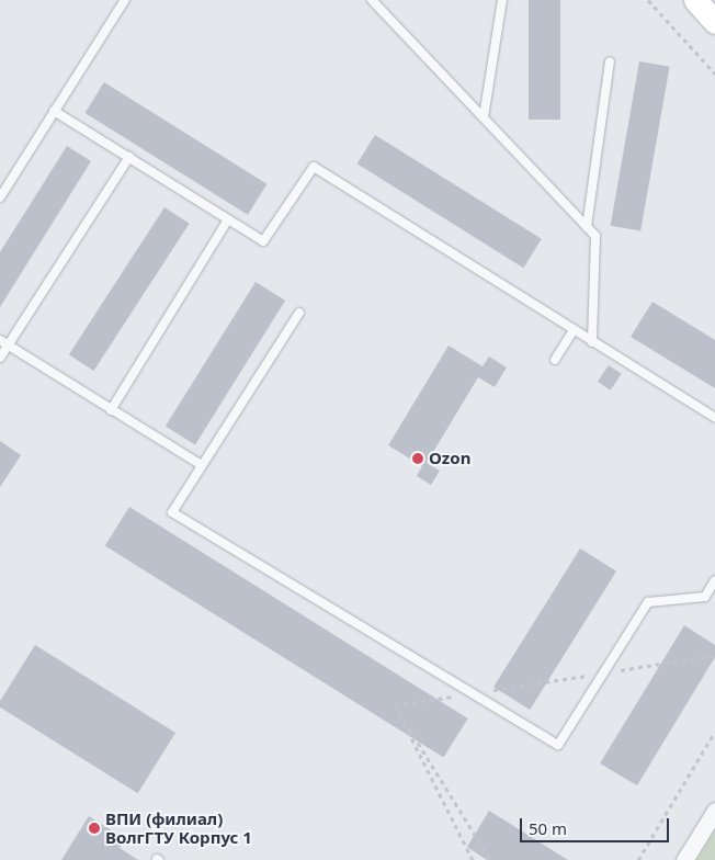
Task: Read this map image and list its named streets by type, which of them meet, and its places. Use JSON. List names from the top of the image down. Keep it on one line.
{"places":["Ozon","ВПИ (филиал) ВолгГТУ Корпус 1"],"scale_bar":"50 m"}
